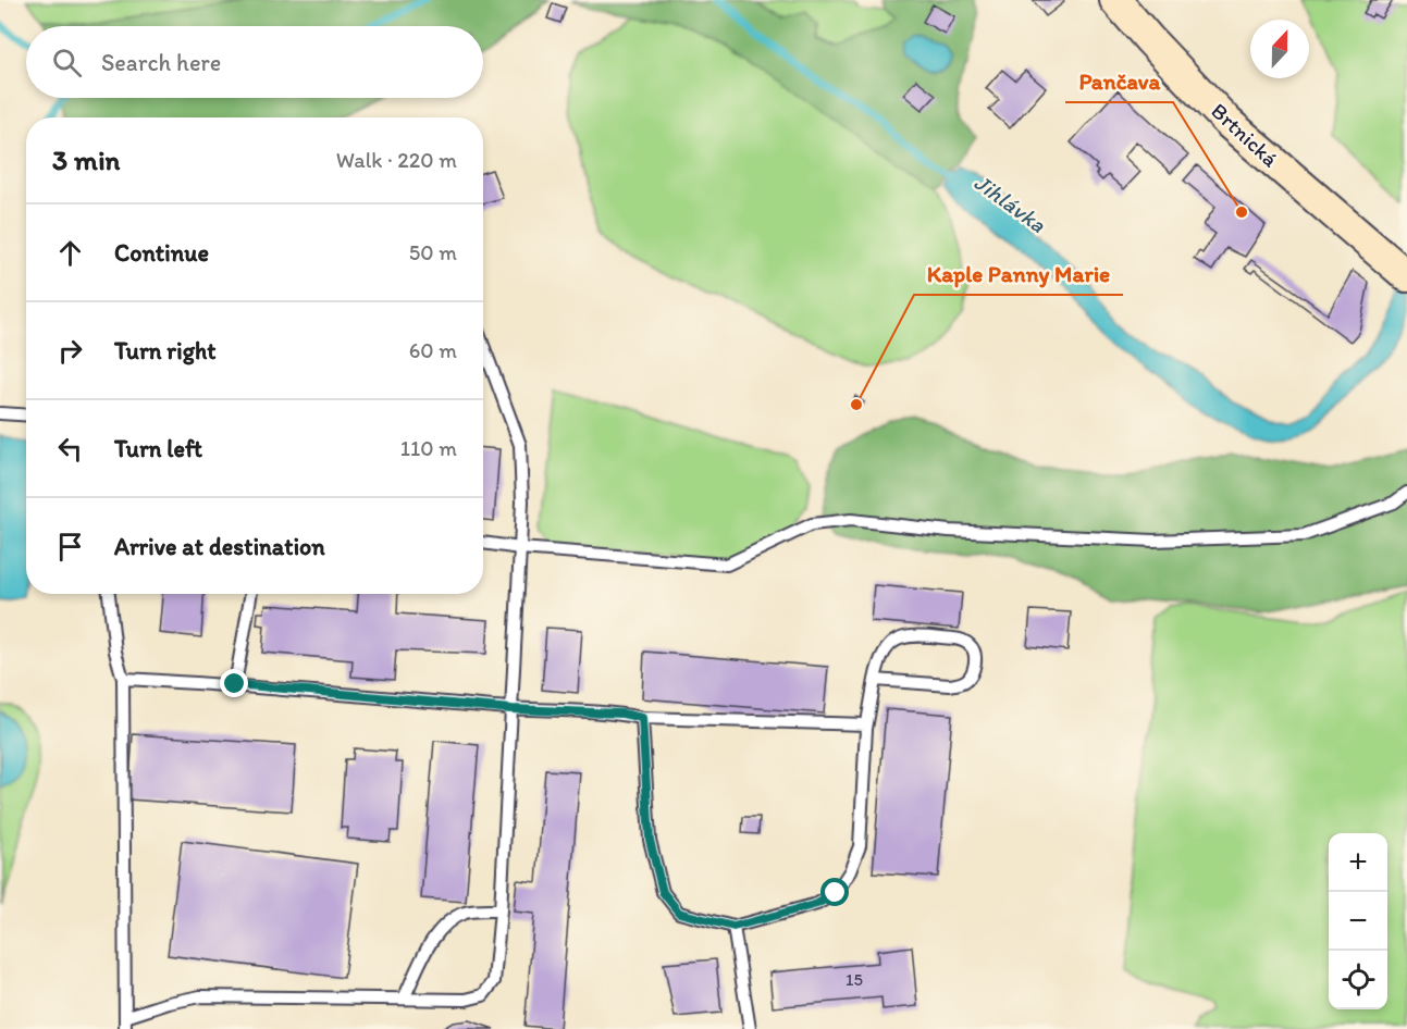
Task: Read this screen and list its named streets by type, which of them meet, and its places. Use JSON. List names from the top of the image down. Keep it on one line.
{"streets":{"main road":["Brtnická"]},"water":["Jihlávka"],"places":["Pančava","Kaple Panny Marie"],"house_numbers":["15"],"north":"top","page":{"search":"Search here","heading":["3 min","Walk · 220 m"],"list":[["Continue","50 m"],["Turn right","60 m"],["Turn left","110 m"],"Arrive at destination"],"map_buttons":["+","−"]}}
